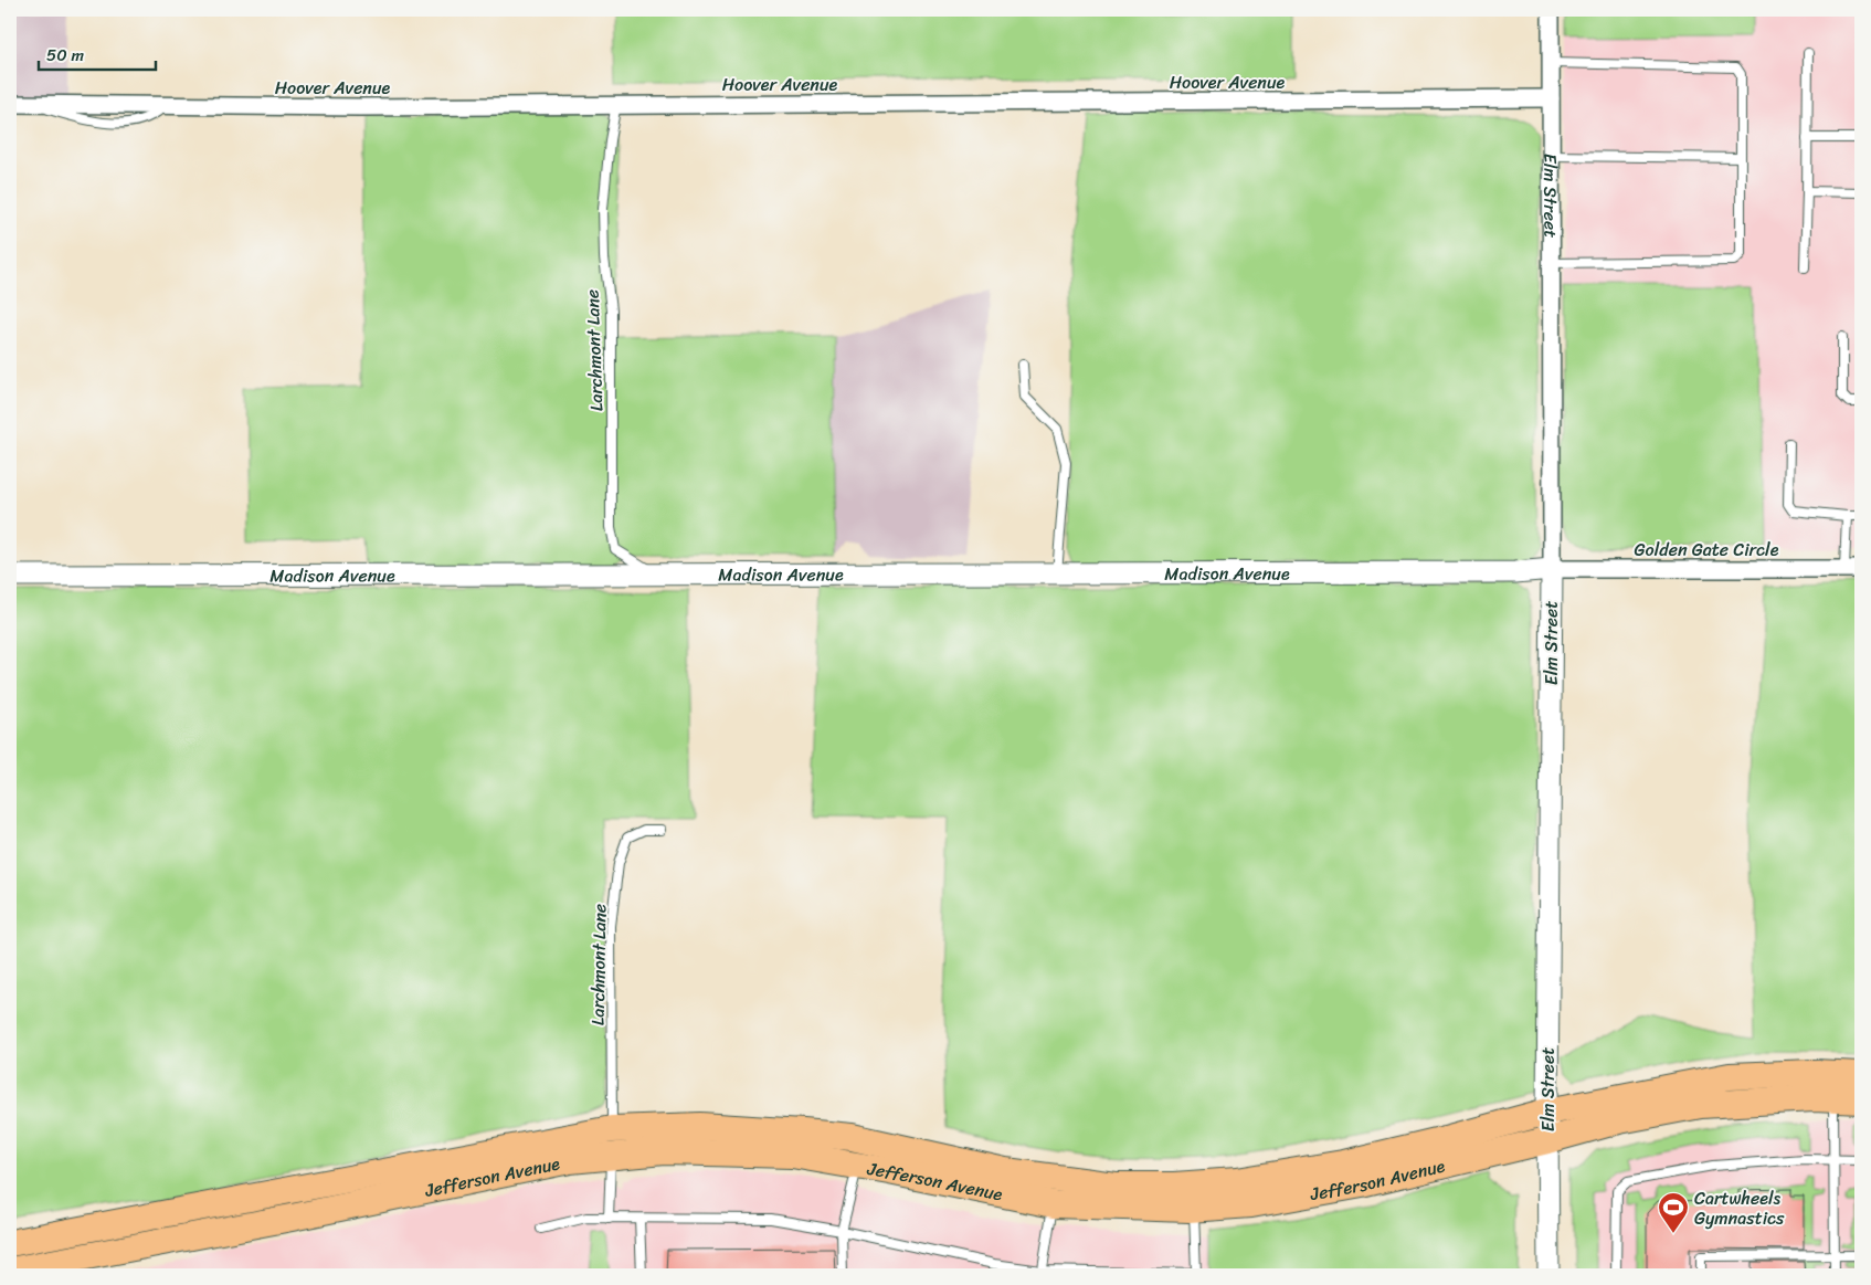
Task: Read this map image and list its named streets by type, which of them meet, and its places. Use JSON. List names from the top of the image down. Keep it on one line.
{"streets":{"main road":["Jefferson Avenue"],"street":["Hoover Avenue","Elm Street","Golden Gate Circle","Madison Avenue"],"lane":["Larchmont Lane"]},"crossings":[["Hoover Avenue","Elm Street"],["Hoover Avenue","Larchmont Lane"],["Elm Street","Golden Gate Circle"],["Elm Street","Madison Avenue"],["Elm Street","Jefferson Avenue"],["Larchmont Lane","Madison Avenue"],["Larchmont Lane","Jefferson Avenue"],["Golden Gate Circle","Madison Avenue"]],"places":{"sports":["Cartwheels Gymnastics"]},"scale_bar":"50 m"}
